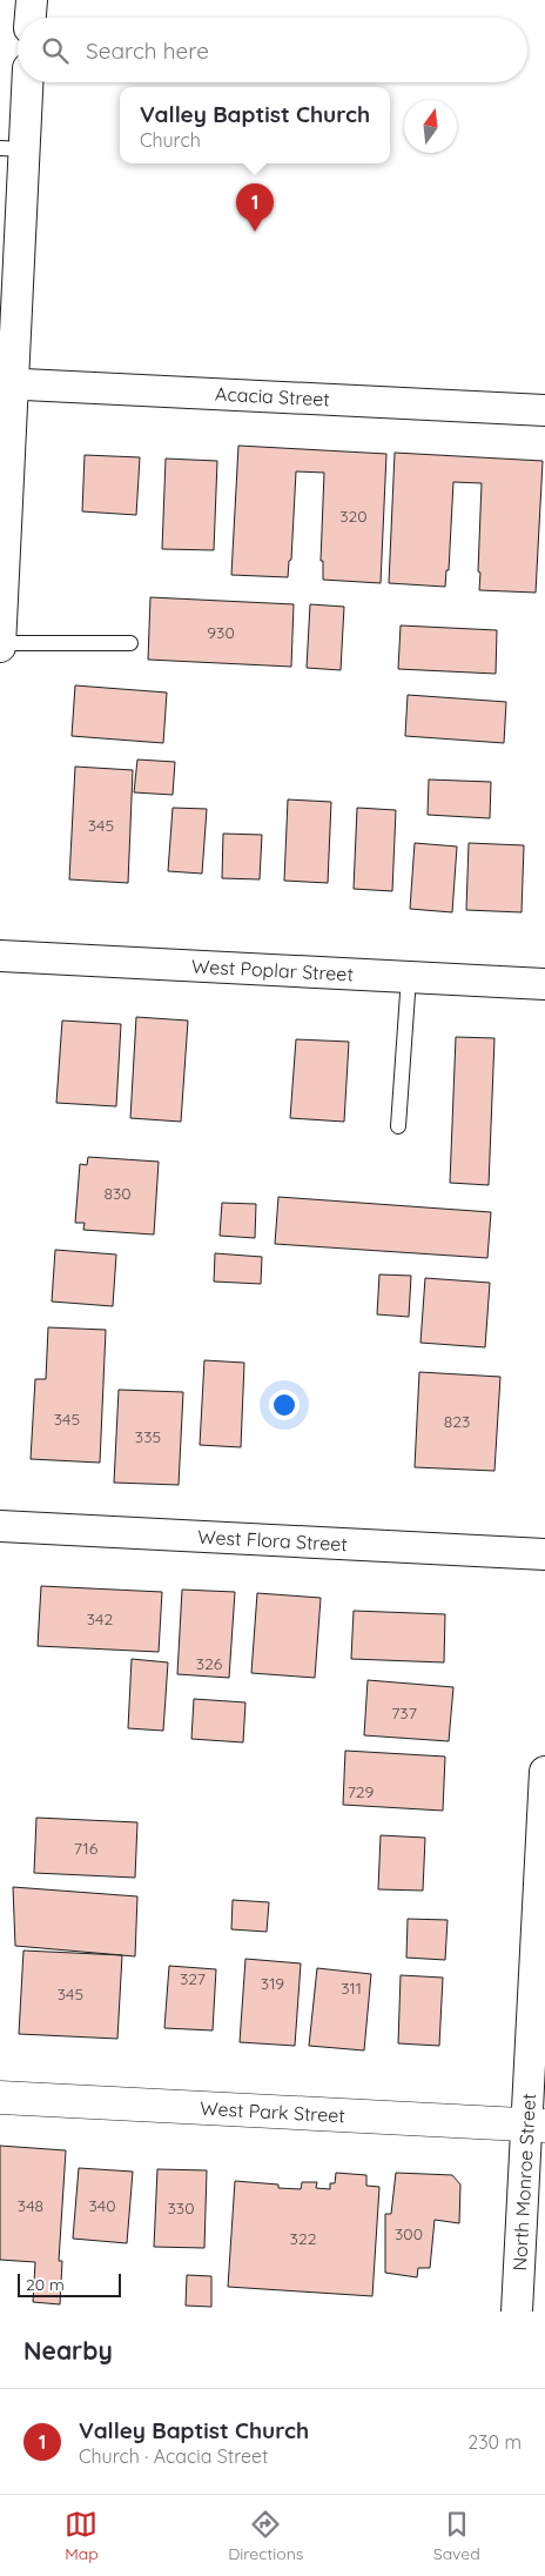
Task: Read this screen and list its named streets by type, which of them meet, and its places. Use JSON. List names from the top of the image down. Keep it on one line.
{"streets":{"street":["Acacia Street","West Poplar Street","West Flora Street","West Park Street","North Monroe Street"]},"crossings":[["West Park Street","North Monroe Street"]],"house_numbers":["320","930","345","830","345","823","335","342","326","737","729","716","327","319","311","345","348","340","330","300","322"],"scale_bar":"20 m","north":"top","page":{"search":"Search here","popup":["Valley Baptist Church","Church"],"pins":"1","scale":"20 m","heading":"Nearby","list":[{"mark":"1","name":"Valley Baptist Church","note":"Church · Acacia Street","value":"230 m"}],"nav":["Map","Directions","Saved"]}}
